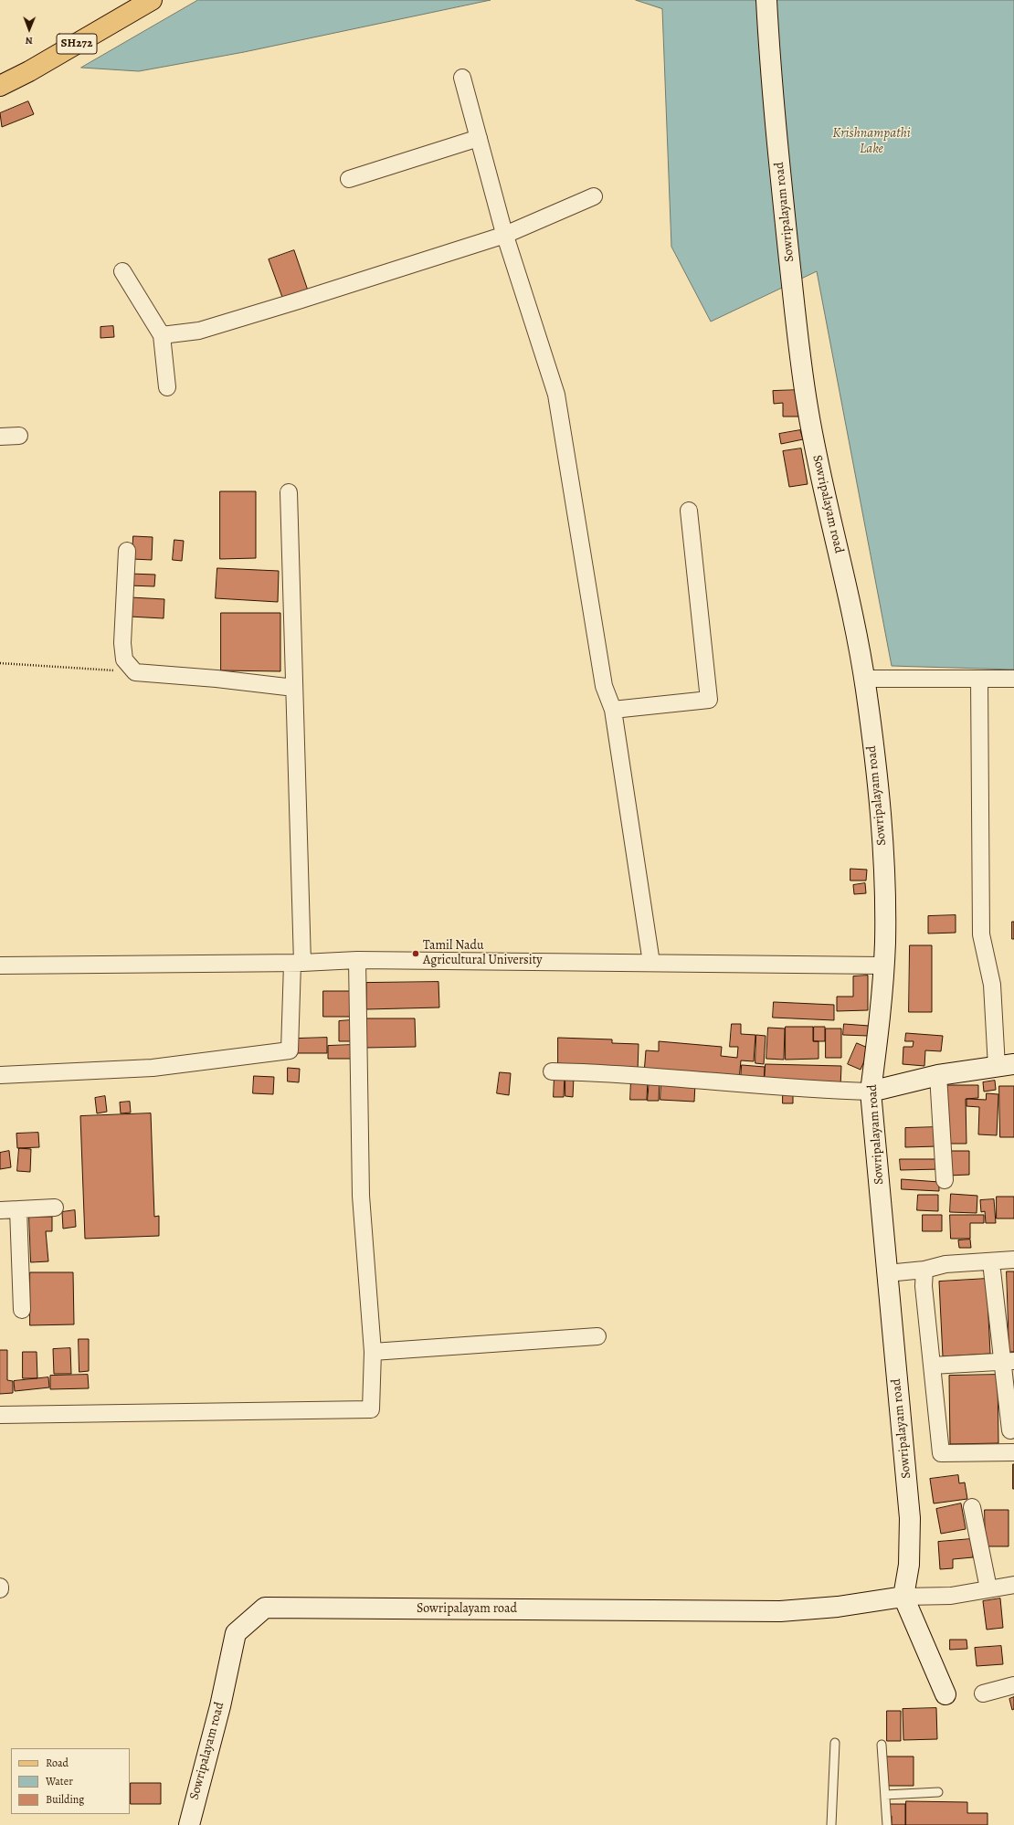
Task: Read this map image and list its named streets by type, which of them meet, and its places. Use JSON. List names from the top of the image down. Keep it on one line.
{"streets":{"main road":["SH272"],"street":["Sowripalayam road"]},"water":["Krishnampathi Lake"],"places":["Tamil Nadu Agricultural University"],"legend":["Road","Water","Building"],"north":"bottom"}
